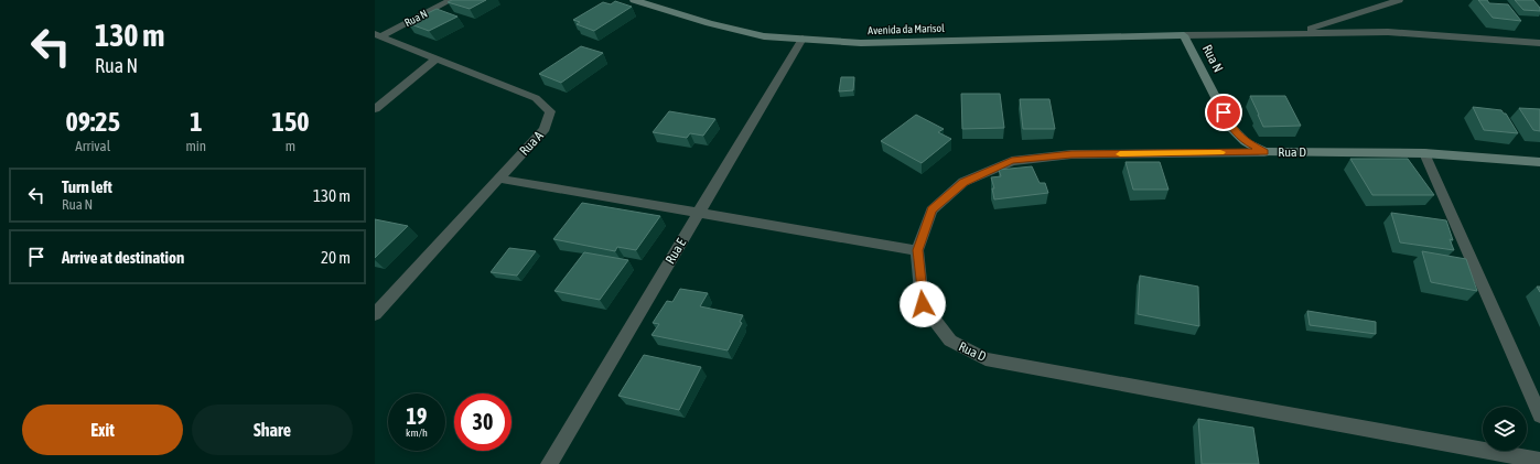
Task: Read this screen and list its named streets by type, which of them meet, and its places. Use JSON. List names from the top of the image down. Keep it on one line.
{"streets":{"street":["Rua N","Avenida da Marisol","Rua A","Rua D","Rua E"]},"crossings":[["Rua N","Avenida da Marisol"],["Rua N","Rua A"],["Rua N","Rua D"],["Avenida da Marisol","Rua E"]],"page":{"turn":["130 m","Rua N"],"eta":["09:25","Arrival","1","min","150","m"],"list":[{"name":"Turn left","note":"Rua N","value":"130 m"},{"name":"Arrive at destination","value":"20 m"}],"speed":"19 km/h","limit":"30","buttons":["Exit","Share"]}}
